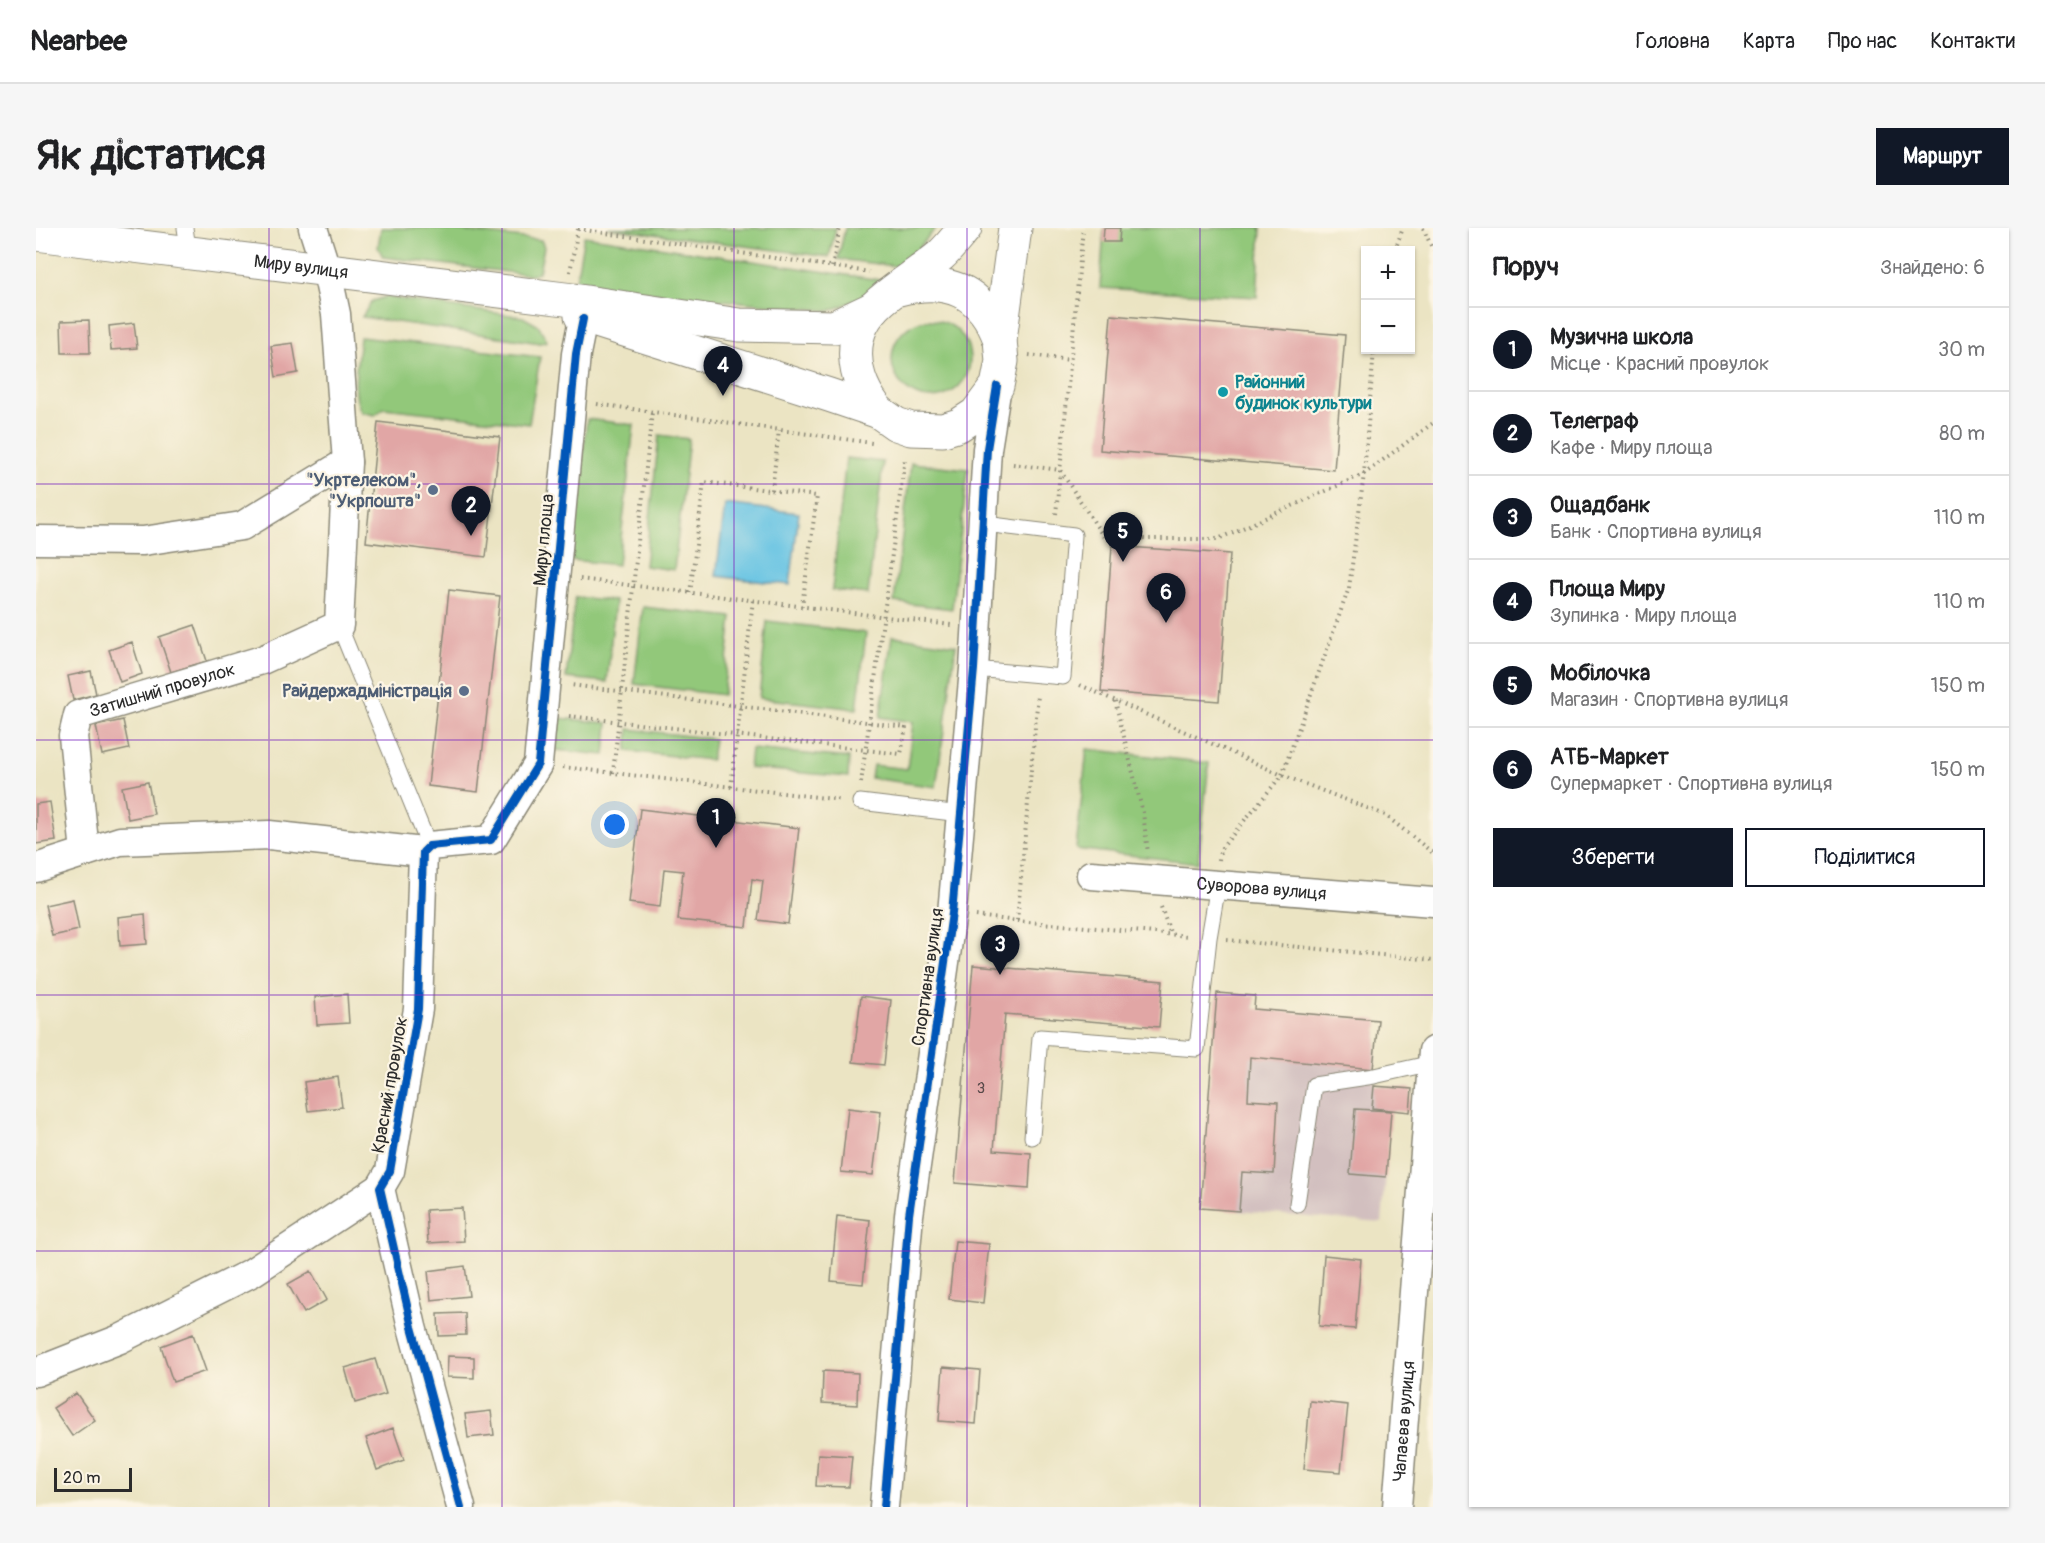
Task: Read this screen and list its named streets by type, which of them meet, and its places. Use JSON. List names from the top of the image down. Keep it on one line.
{"streets":{"street":["Миру вулиця","Миру площа","Затишний провулок","Суворова вулиця","Спортивна вулиця","Красний провулок","Чапаєва вулиця"]},"crossings":[["Миру вулиця","Миру площа"]],"places":["Районний будинок культури","\"Укртелеком\", \"Укрпошта\"","Райдержадміністрація"],"house_numbers":["3"],"scale_bar":"20 m","page":{"header":"Nearbee","nav":["Головна","Карта","Про нас","Контакти"],"buttons":["Маршрут",["Зберегти","Поділитися"]],"title":"Як дістатися","heading":["Поруч","Знайдено: 6"],"map_buttons":["+","−"],"list":[{"mark":"1","name":"Музична школа","note":"Місце · Красний провулок","value":"30 m"},{"mark":"2","name":"Телеграф","note":"Кафе · Миру площа","value":"80 m"},{"mark":"3","name":"Ощадбанк","note":"Банк · Спортивна вулиця","value":"110 m"},{"mark":"4","name":"Площа Миру","note":"Зупинка · Миру площа","value":"110 m"},{"mark":"5","name":"Мобілочка","note":"Магазин · Спортивна вулиця","value":"150 m"},{"mark":"6","name":"АТБ-Маркет","note":"Супермаркет · Спортивна вулиця","value":"150 m"}],"pins":["4","2","5","6","1","3"],"scale":"20 m"}}
